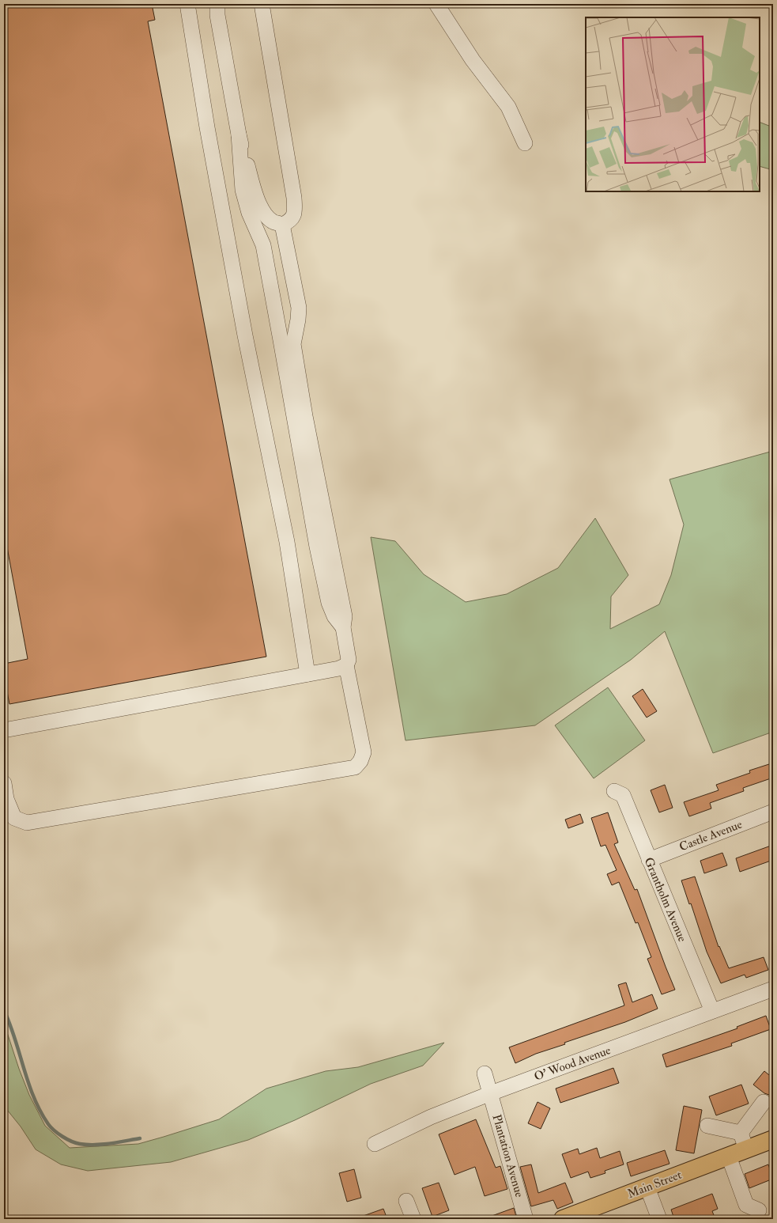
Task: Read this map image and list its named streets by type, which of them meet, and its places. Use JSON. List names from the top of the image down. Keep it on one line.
{"streets":{"main road":["Main Street"],"street":["Castle Avenue","Grantholm Avenue","O' Wood Avenue","Plantation Avenue"]},"crossings":[["Castle Avenue","Grantholm Avenue"],["Grantholm Avenue","O' Wood Avenue"],["O' Wood Avenue","Plantation Avenue"]]}
